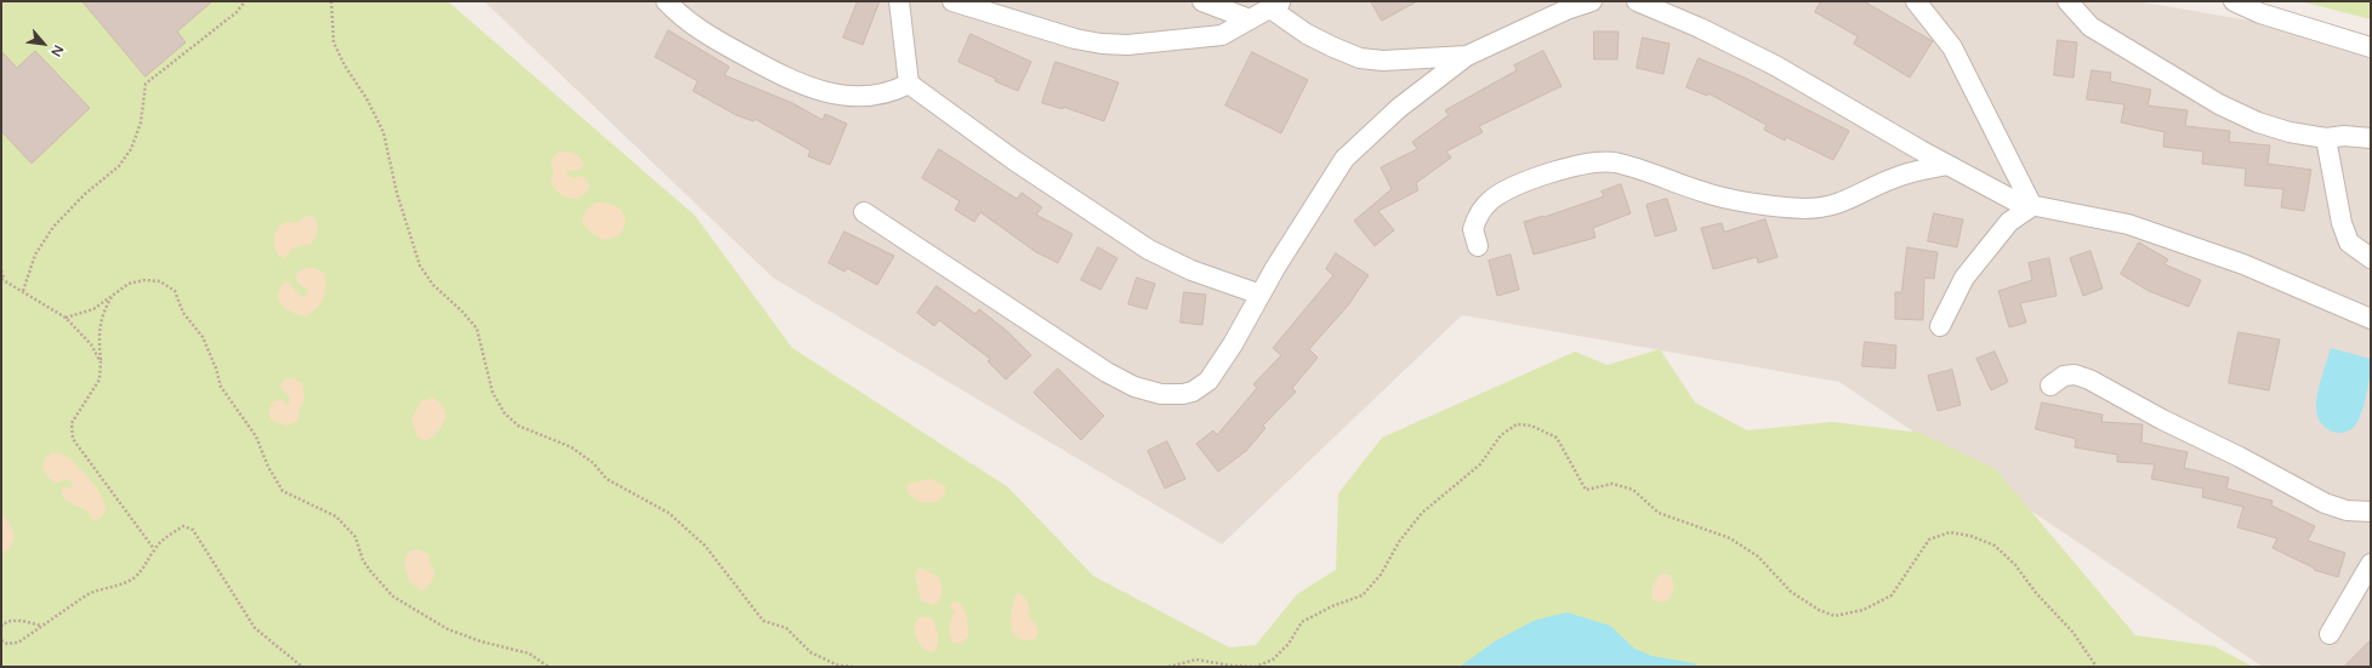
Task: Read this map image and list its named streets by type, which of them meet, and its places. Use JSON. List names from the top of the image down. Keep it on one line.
{"north":"bottom right"}
